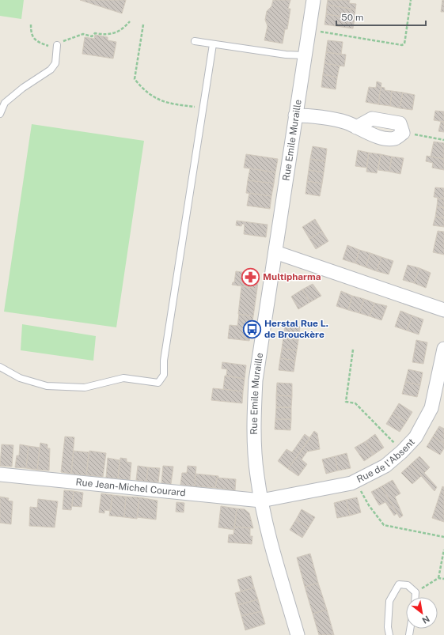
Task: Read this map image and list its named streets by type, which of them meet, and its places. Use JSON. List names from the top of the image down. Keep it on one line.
{"streets":{"street":["Rue Emile Muraille","Rue de l'Absent","Rue Jean-Michel Courard"]},"crossings":[["Rue Emile Muraille","Rue de l'Absent"],["Rue Emile Muraille","Rue Jean-Michel Courard"],["Rue de l'Absent","Rue Jean-Michel Courard"]],"places":{"pharmacy":["Multipharma"],"bus stop":["Herstal Rue L. de Brouckère"]},"scale_bar":"50 m","north":"bottom right"}
